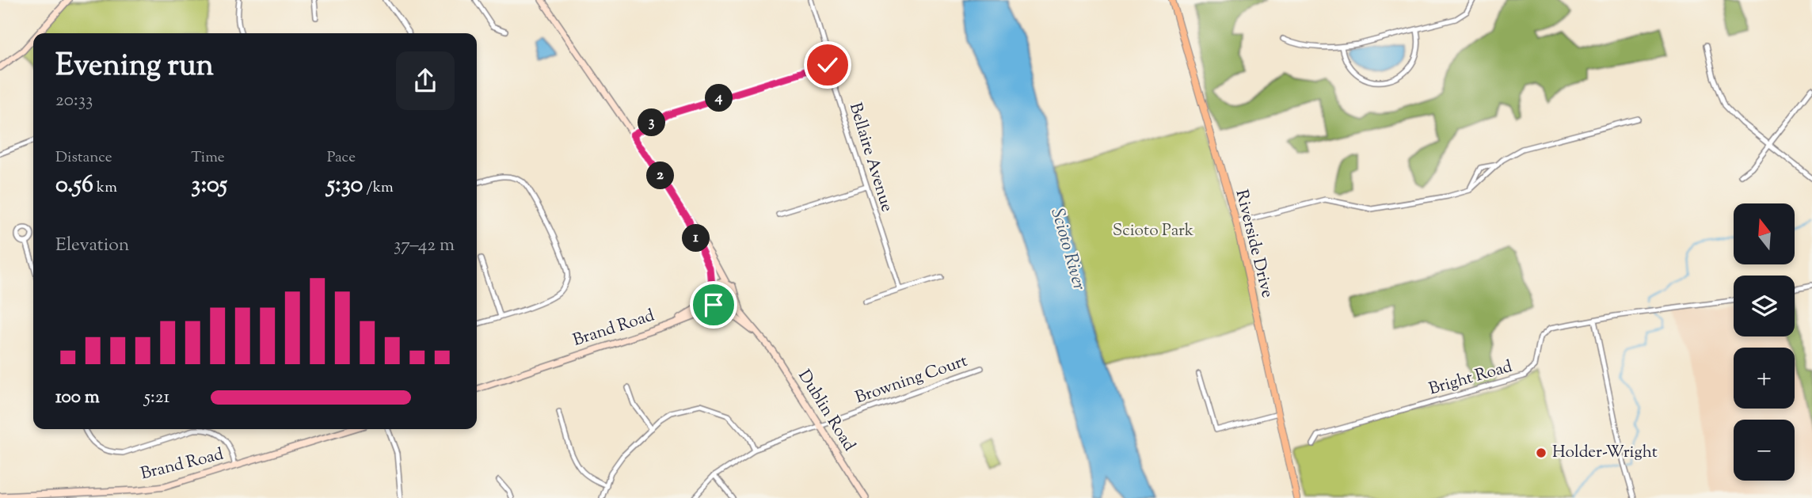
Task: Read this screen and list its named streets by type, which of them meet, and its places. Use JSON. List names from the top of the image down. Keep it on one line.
{"streets":{"main road":["Riverside Drive","Brand Road","Dublin Road"],"street":["Bellaire Avenue","Bright Road","Browning Court"]},"crossings":[["Brand Road","Dublin Road"],["Browning Court","Dublin Road"]],"water":["Scioto River"],"parks":["Scioto Park"],"places":["Holder-Wright"],"north":"top","page":{"heading":["Evening run","20:33"],"pins":["4","3","2","1"],"stats":[["Distance","0.56 km"],["Time","3:05"],["Pace","5:30 /km"]],"map_buttons":["+","−"],"chart":["Elevation","37–42 m"],"list":[{"name":"100 m","note":"5:21"}]}}
